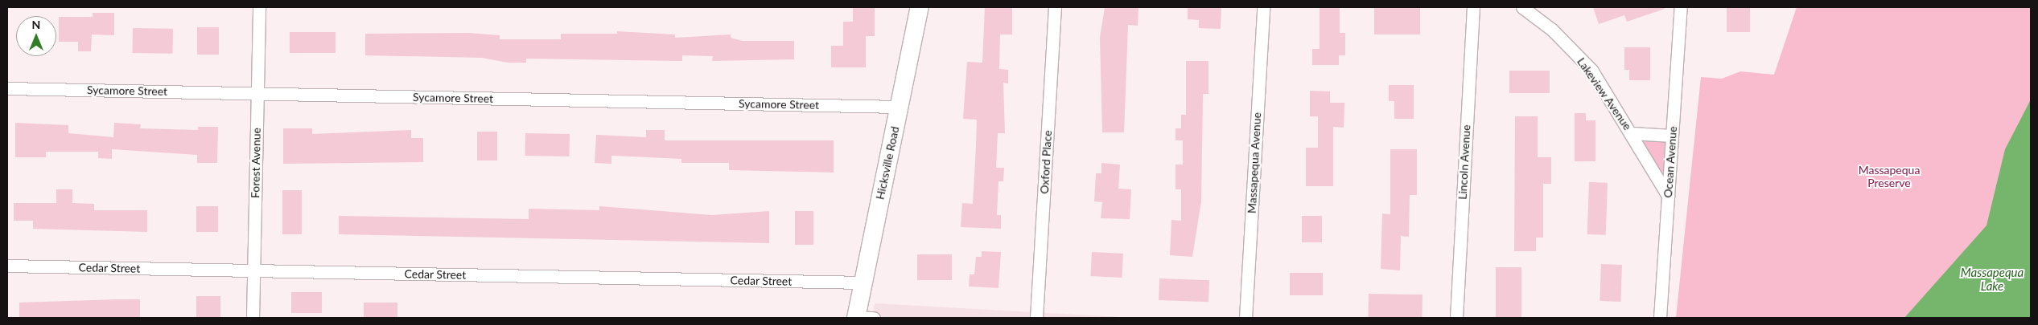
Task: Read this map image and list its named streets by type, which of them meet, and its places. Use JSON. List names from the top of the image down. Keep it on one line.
{"streets":{"main road":["Hicksville Road"],"street":["Sycamore Street","Lakeview Avenue","Oxford Place","Lincoln Avenue","Ocean Avenue","Forest Avenue","Massapequa Avenue","Cedar Street"]},"crossings":[["Sycamore Street","Forest Avenue"],["Sycamore Street","Hicksville Road"],["Lakeview Avenue","Ocean Avenue"],["Forest Avenue","Cedar Street"],["Hicksville Road","Cedar Street"]],"water":["Massapequa Lake"],"parks":["Massapequa Preserve"],"north":"top"}
